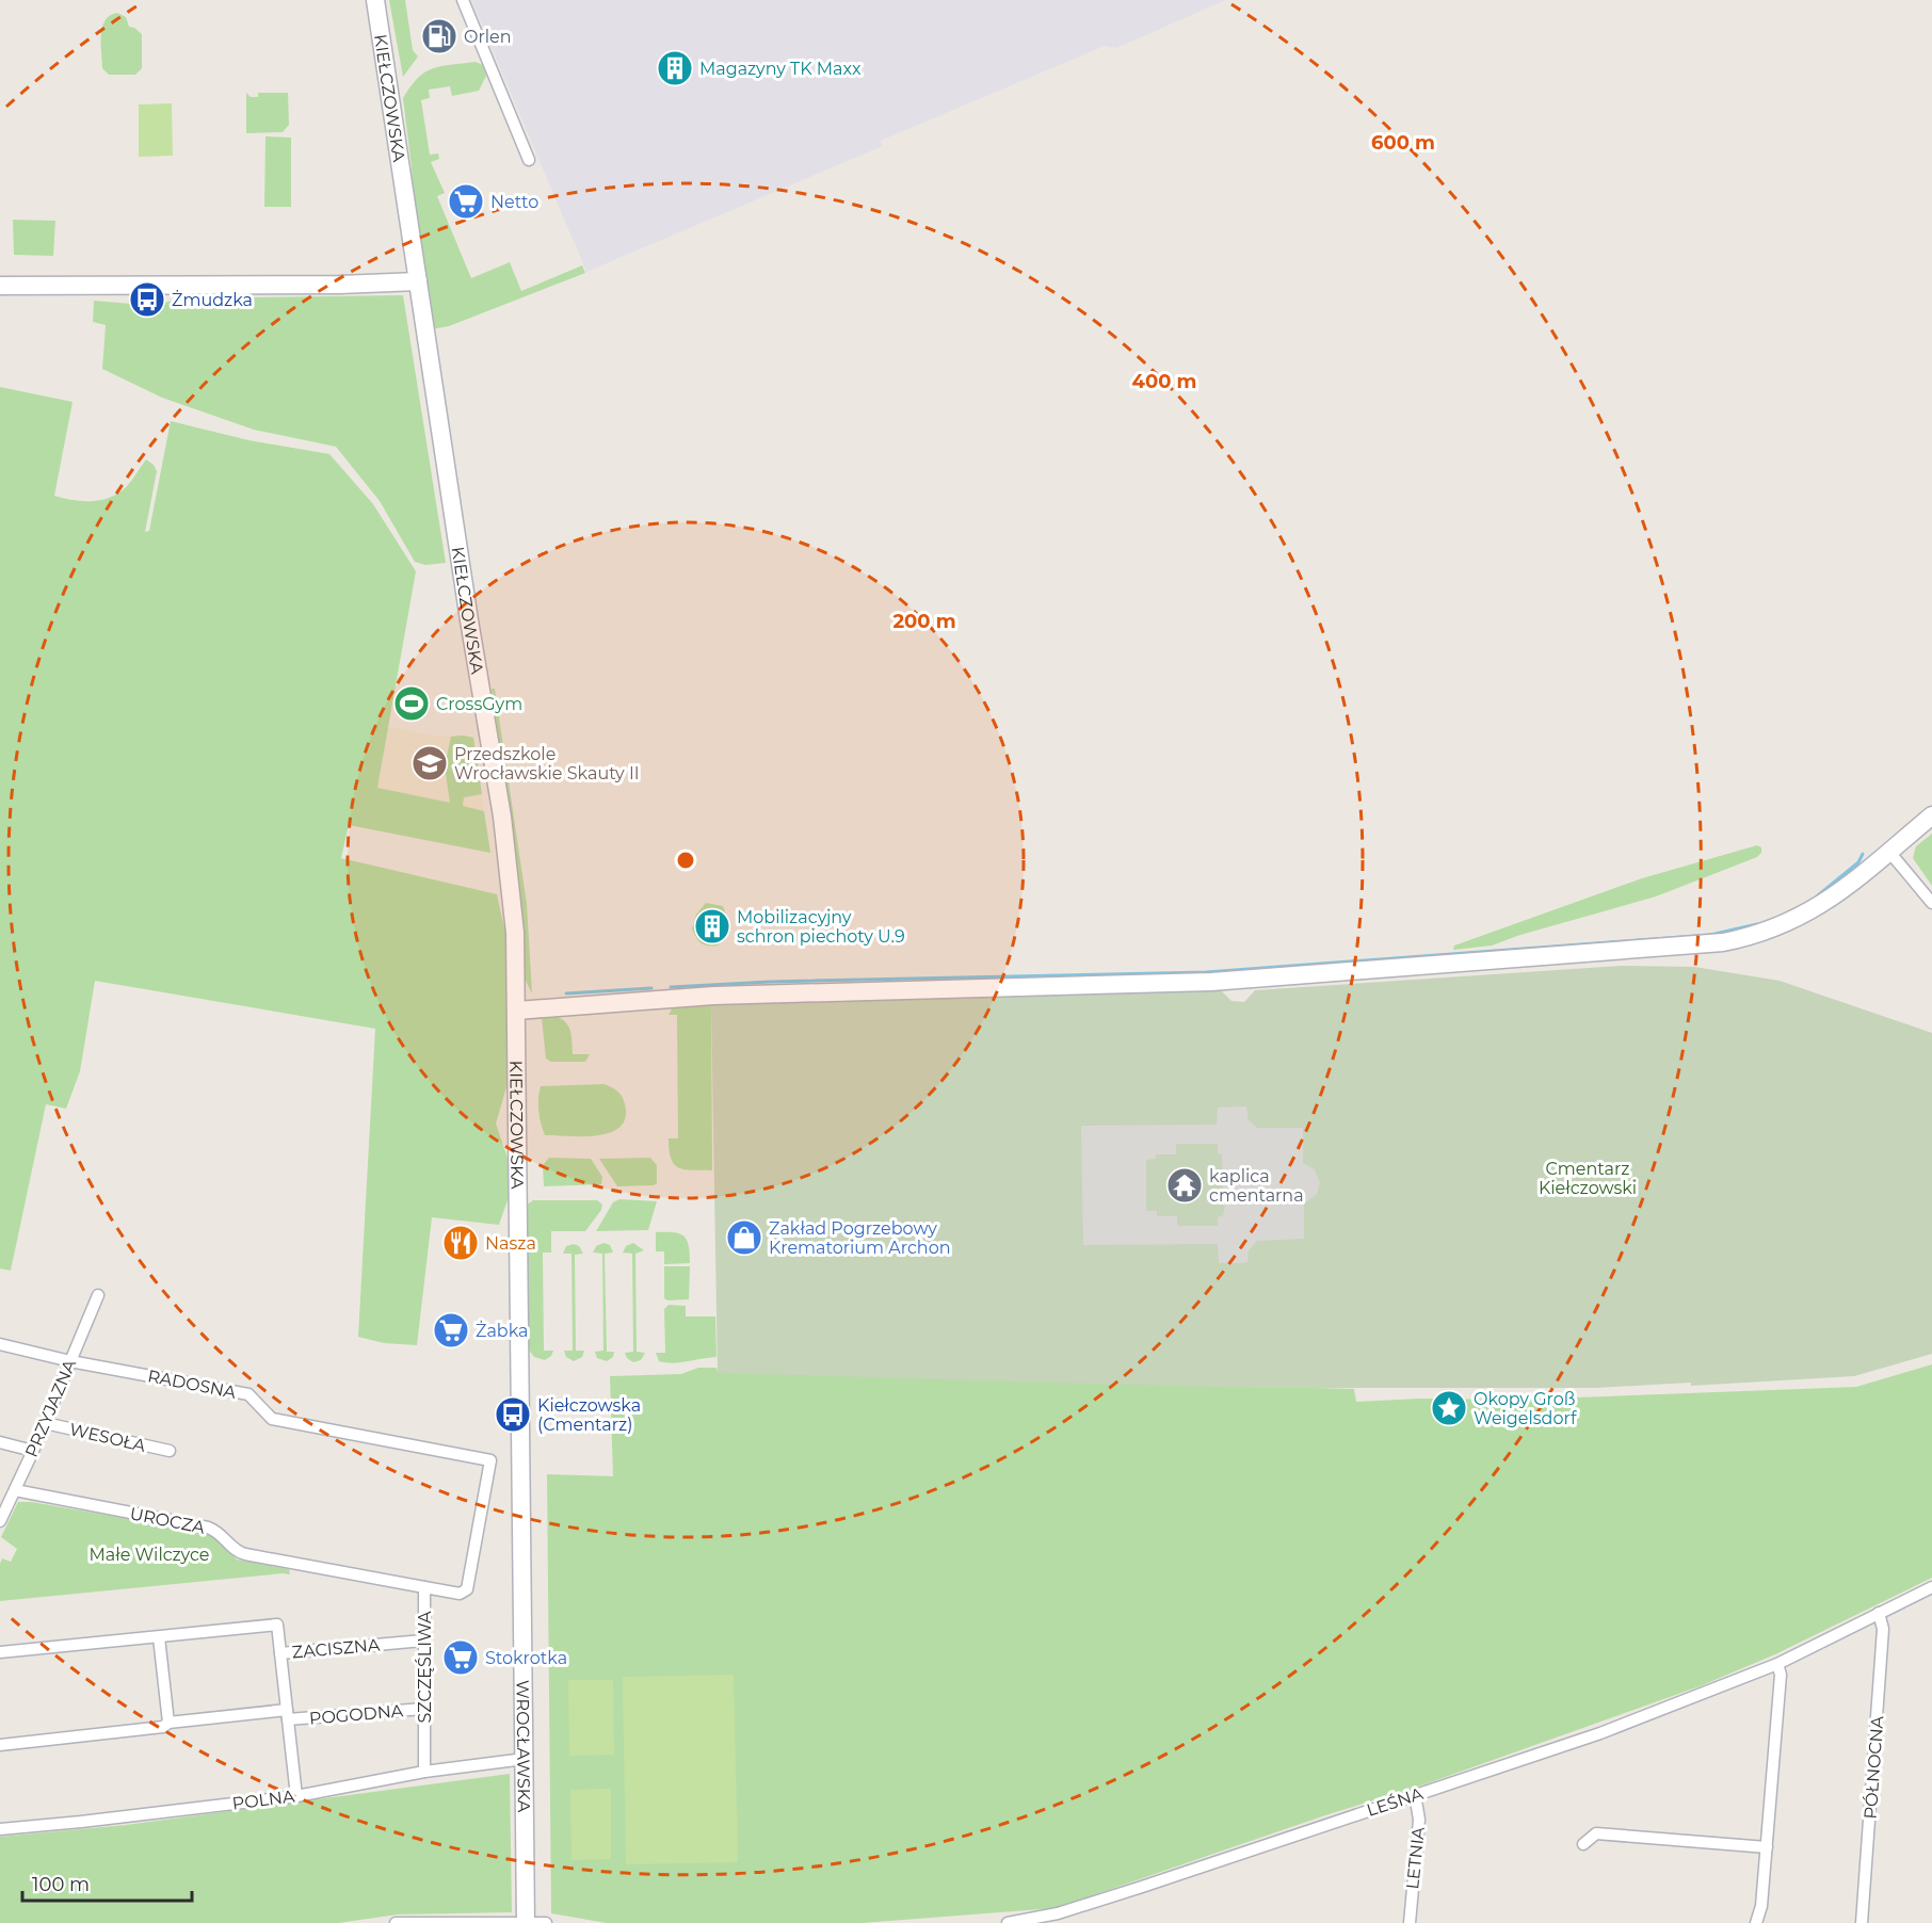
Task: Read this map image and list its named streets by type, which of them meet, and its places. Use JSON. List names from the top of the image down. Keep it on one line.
{"streets":{"street":["KIEŁCZOWSKA","RADOSNA","PRZYJAZNA","WESOŁA","UROCZA","ZACISZNA","SZCZĘŚLIWA","POGODNA","WROCŁAWSKA","PÓŁNOCNA","POLNA","LEŚNA","LETNIA"]},"crossings":[["KIEŁCZOWSKA","WROCŁAWSKA"],["RADOSNA","PRZYJAZNA"],["RADOSNA","SZCZĘŚLIWA"],["PRZYJAZNA","WESOŁA"],["PRZYJAZNA","UROCZA"],["UROCZA","SZCZĘŚLIWA"],["ZACISZNA","SZCZĘŚLIWA"],["SZCZĘŚLIWA","POGODNA"],["SZCZĘŚLIWA","POLNA"],["WROCŁAWSKA","POLNA"],["PÓŁNOCNA","LEŚNA"],["LEŚNA","LETNIA"]],"parks":["Cmentarz Kiełczowski","Małe Wilczyce"],"places":{"fuel station":["Orlen"],"building":["Magazyny TK Maxx","Mobilizacyjny schron piechoty U.9"],"supermarket":["Netto","Żabka","Stokrotka"],"bus stop":["Żmudzka","Kiełczowska (Cmentarz)"],"sports":["CrossGym"],"school or university":["Przedszkole Wrocławskie Skauty II"],"temple":["kaplica cmentarna"],"shop":["Zakład Pogrzebowy Krematorium Archon"],"restaurant":["Nasza"],"place":["Okopy Groß Weigelsdorf"]},"scale_bar":"100 m","rings":["600 m","400 m","200 m"]}
